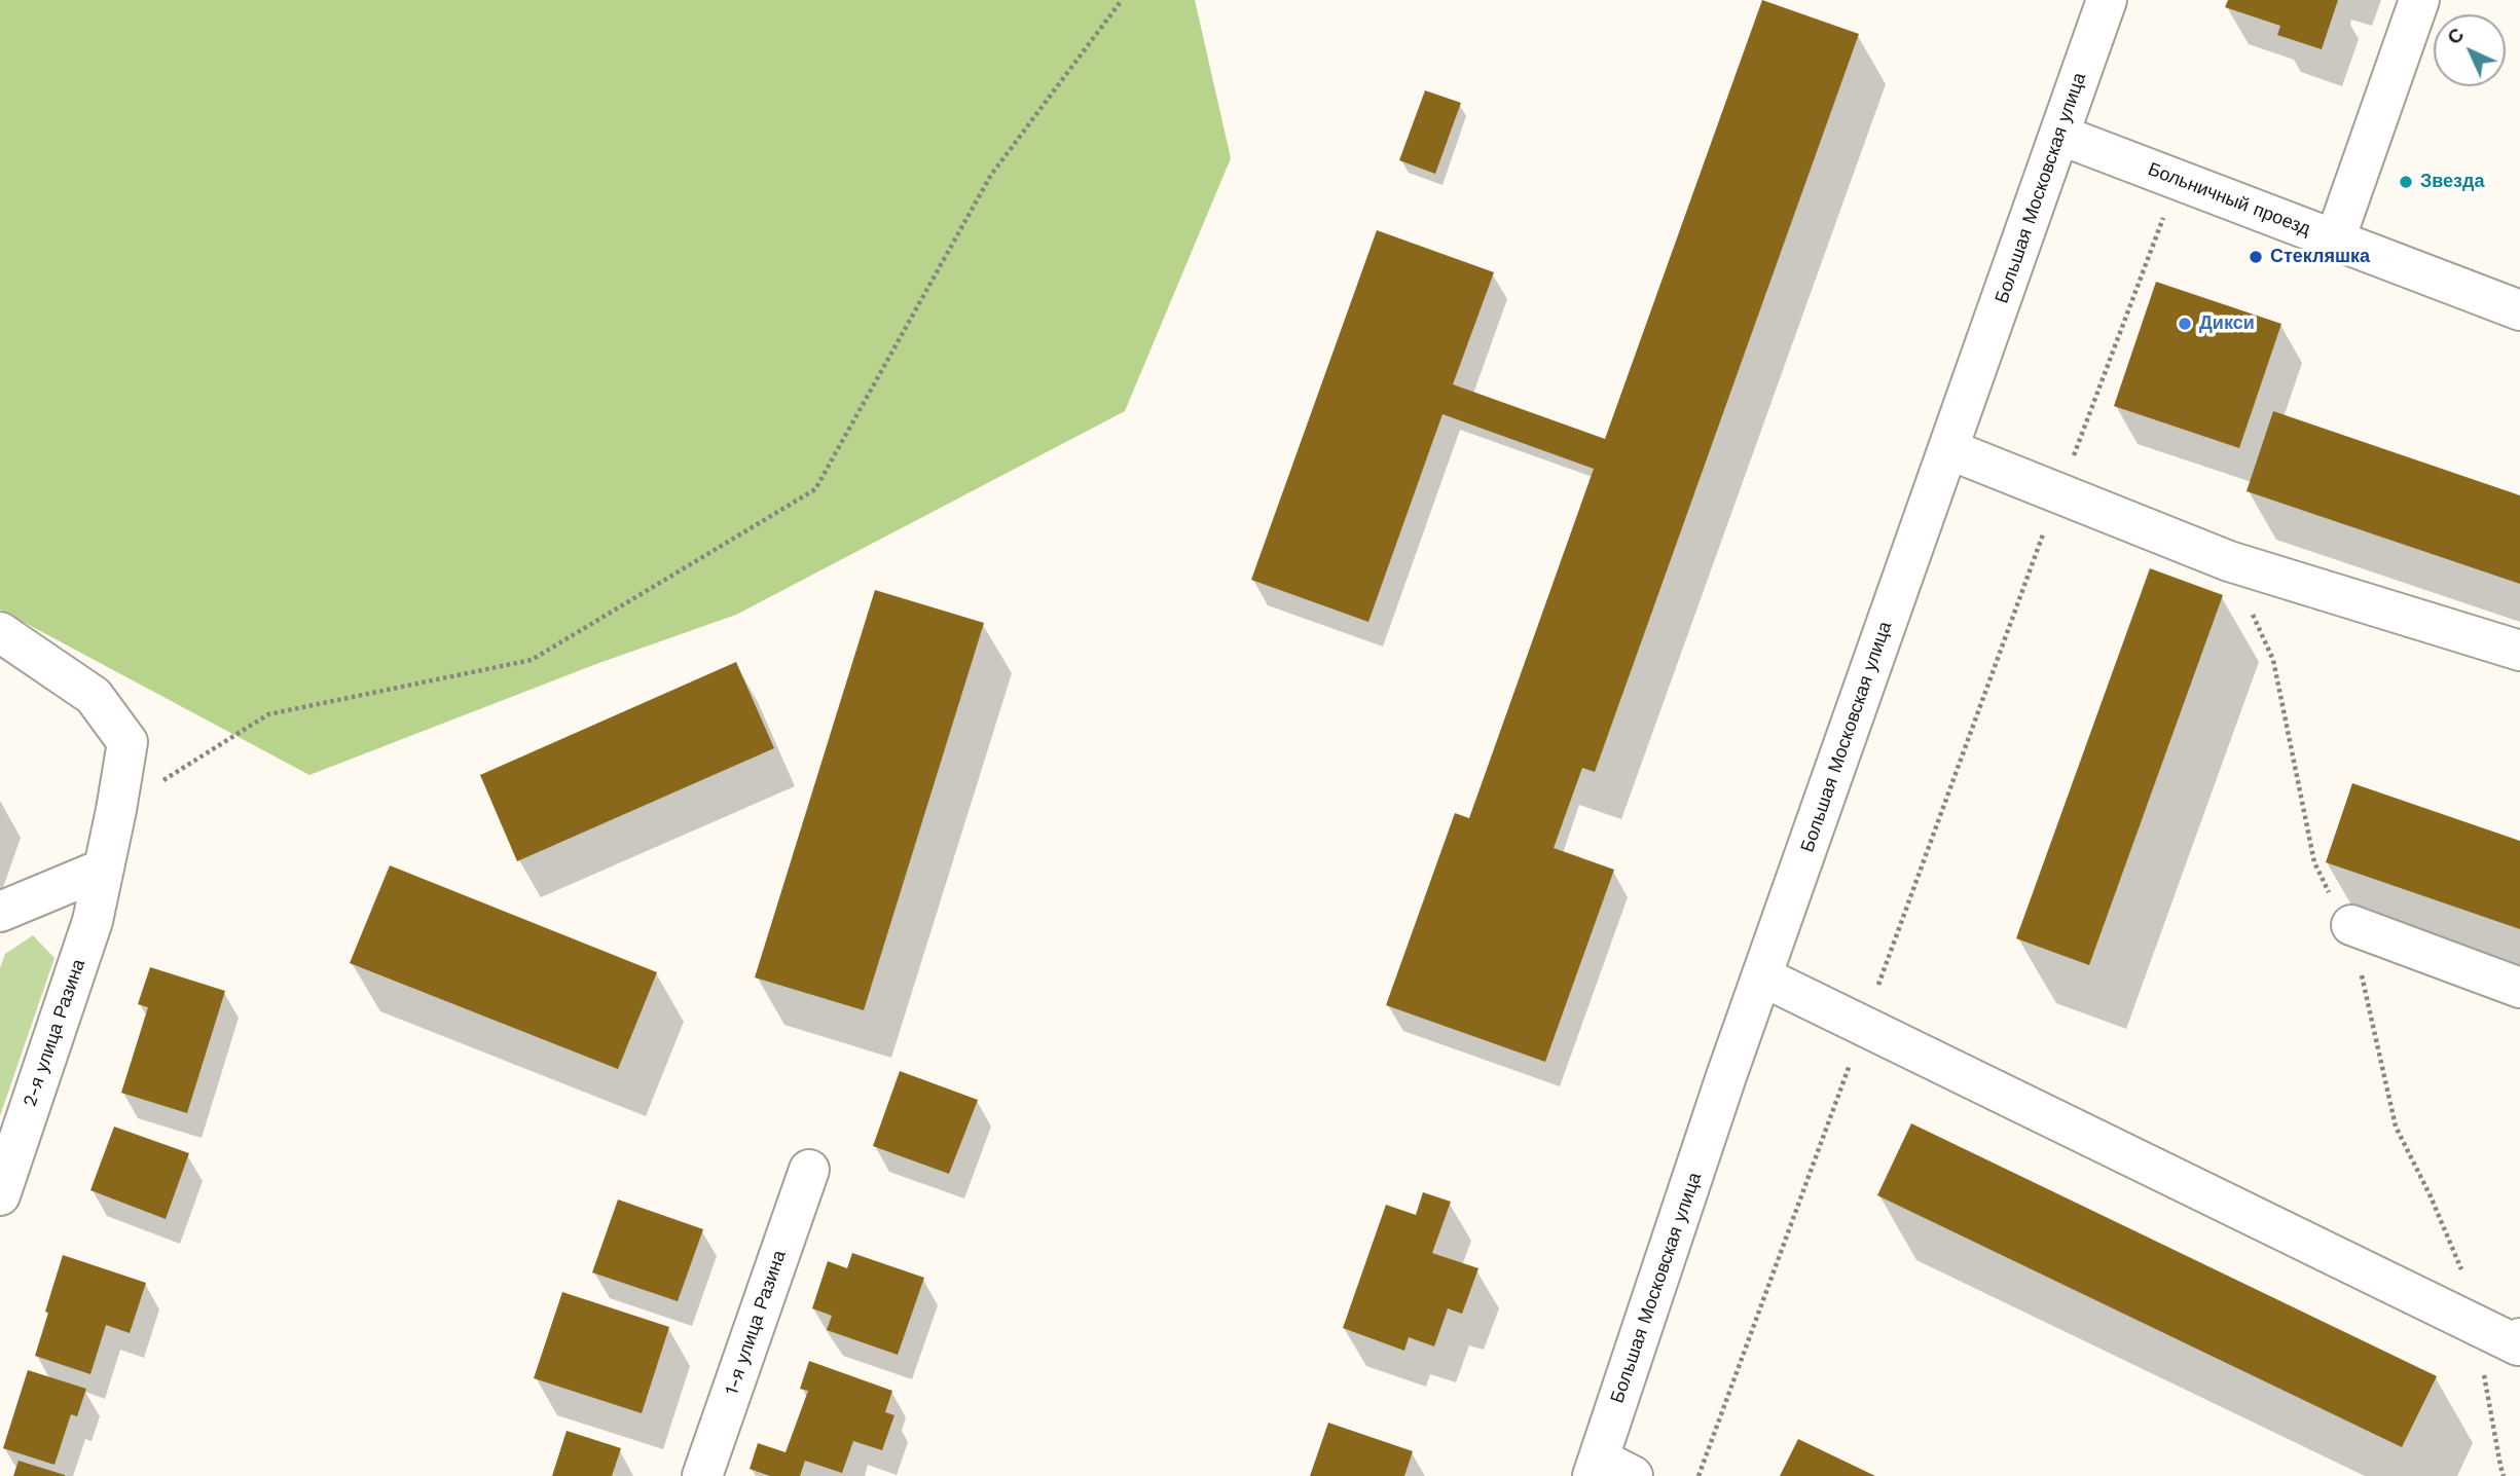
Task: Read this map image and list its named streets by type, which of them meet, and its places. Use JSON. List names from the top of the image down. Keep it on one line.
{"streets":{"street":["Большая Московская улица","Больничный проезд","2-я улица Разина","1-я улица Разина"]},"crossings":[["Большая Московская улица","Больничный проезд"]],"places":["Звезда","Стекляшка","Дикси"],"north":"top left"}
